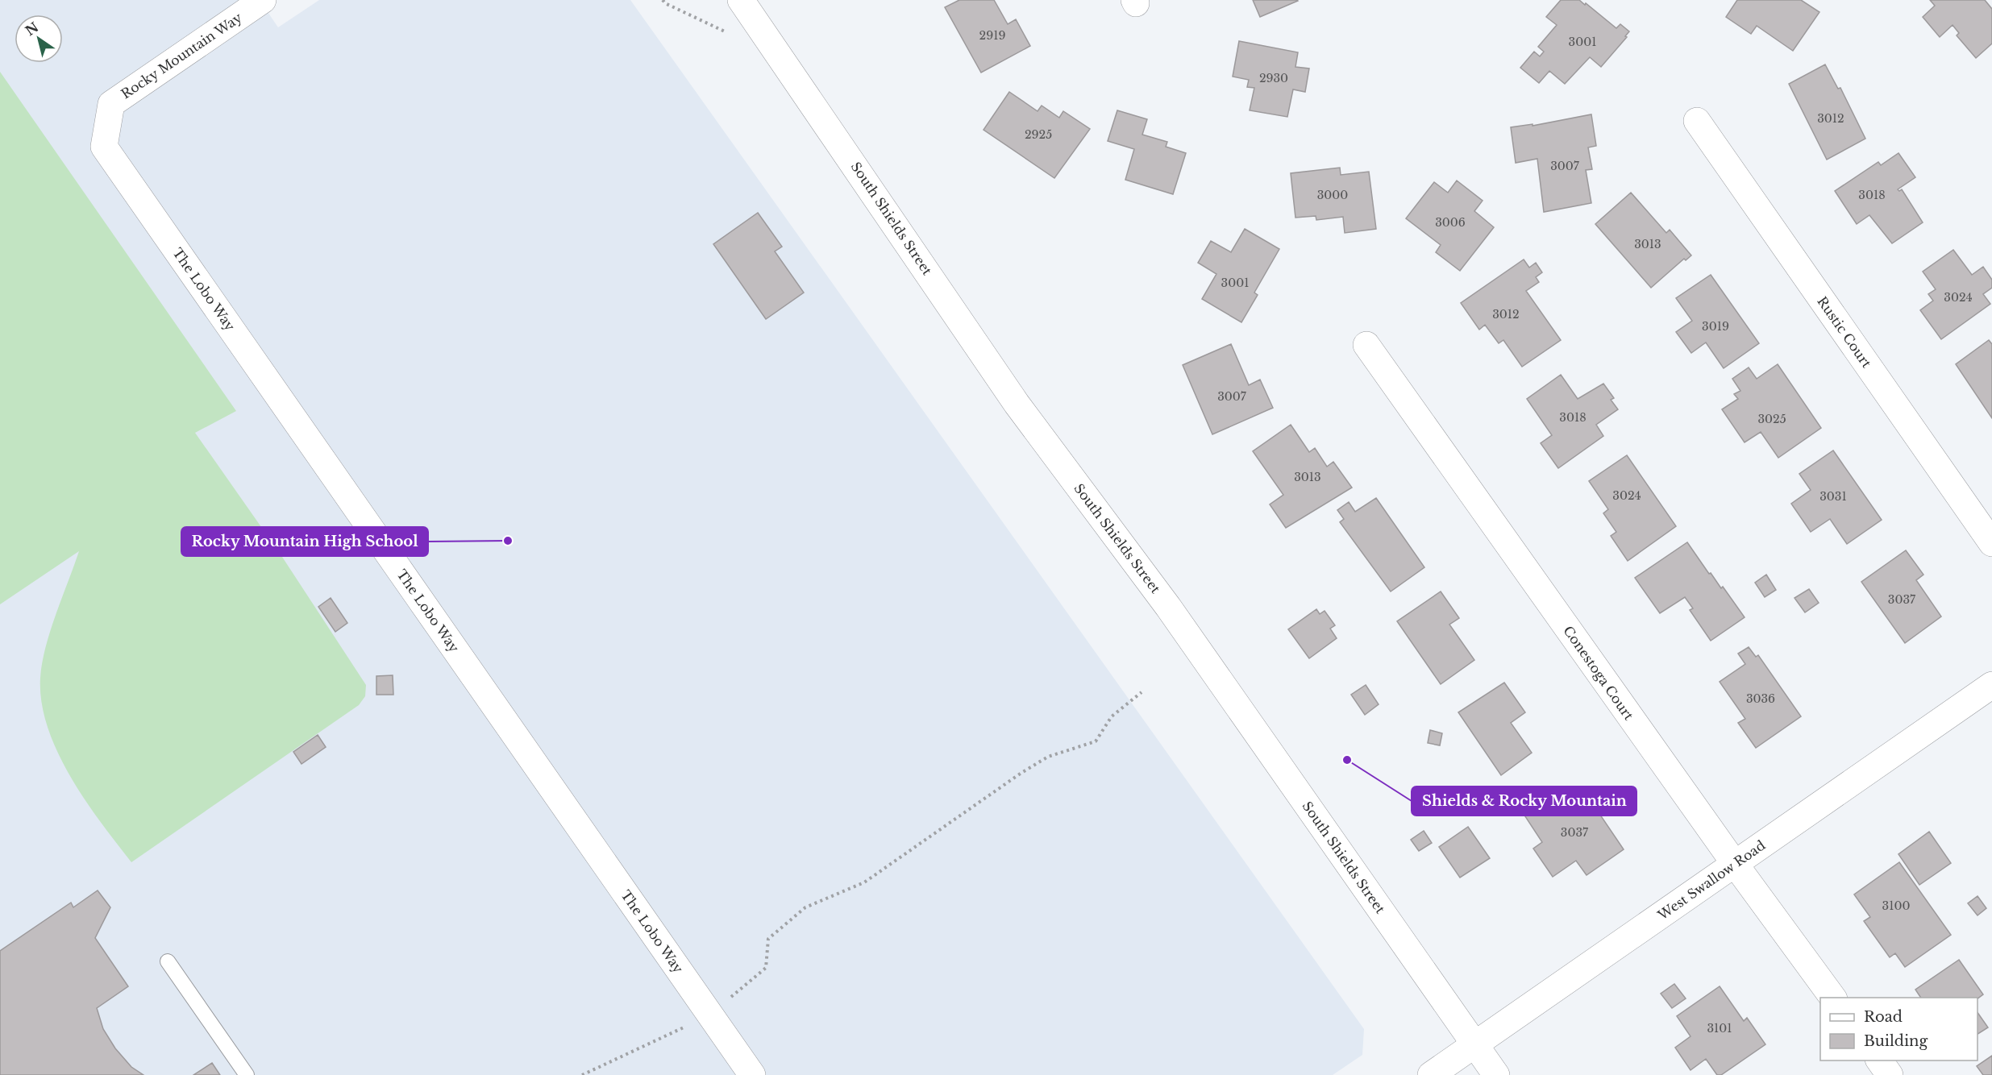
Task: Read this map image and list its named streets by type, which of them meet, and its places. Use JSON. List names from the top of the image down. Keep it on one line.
{"streets":{"street":["Rocky Mountain Way","South Shields Street","The Lobo Way","Rustic Court","Conestoga Court","West Swallow Road"]},"crossings":[["Rocky Mountain Way","The Lobo Way"],["South Shields Street","West Swallow Road"],["Conestoga Court","West Swallow Road"]],"places":["Rocky Mountain High School","Shields & Rocky Mountain"],"house_numbers":["2919","3001","2930","3012","2925","3007","3000","3018","3006","3013","3001","3024","3012","3019","3007","3018","3025","3013","3024","3031","3037","3036","3037","3100","3101"],"legend":["Road","Building"],"north":"top left"}
